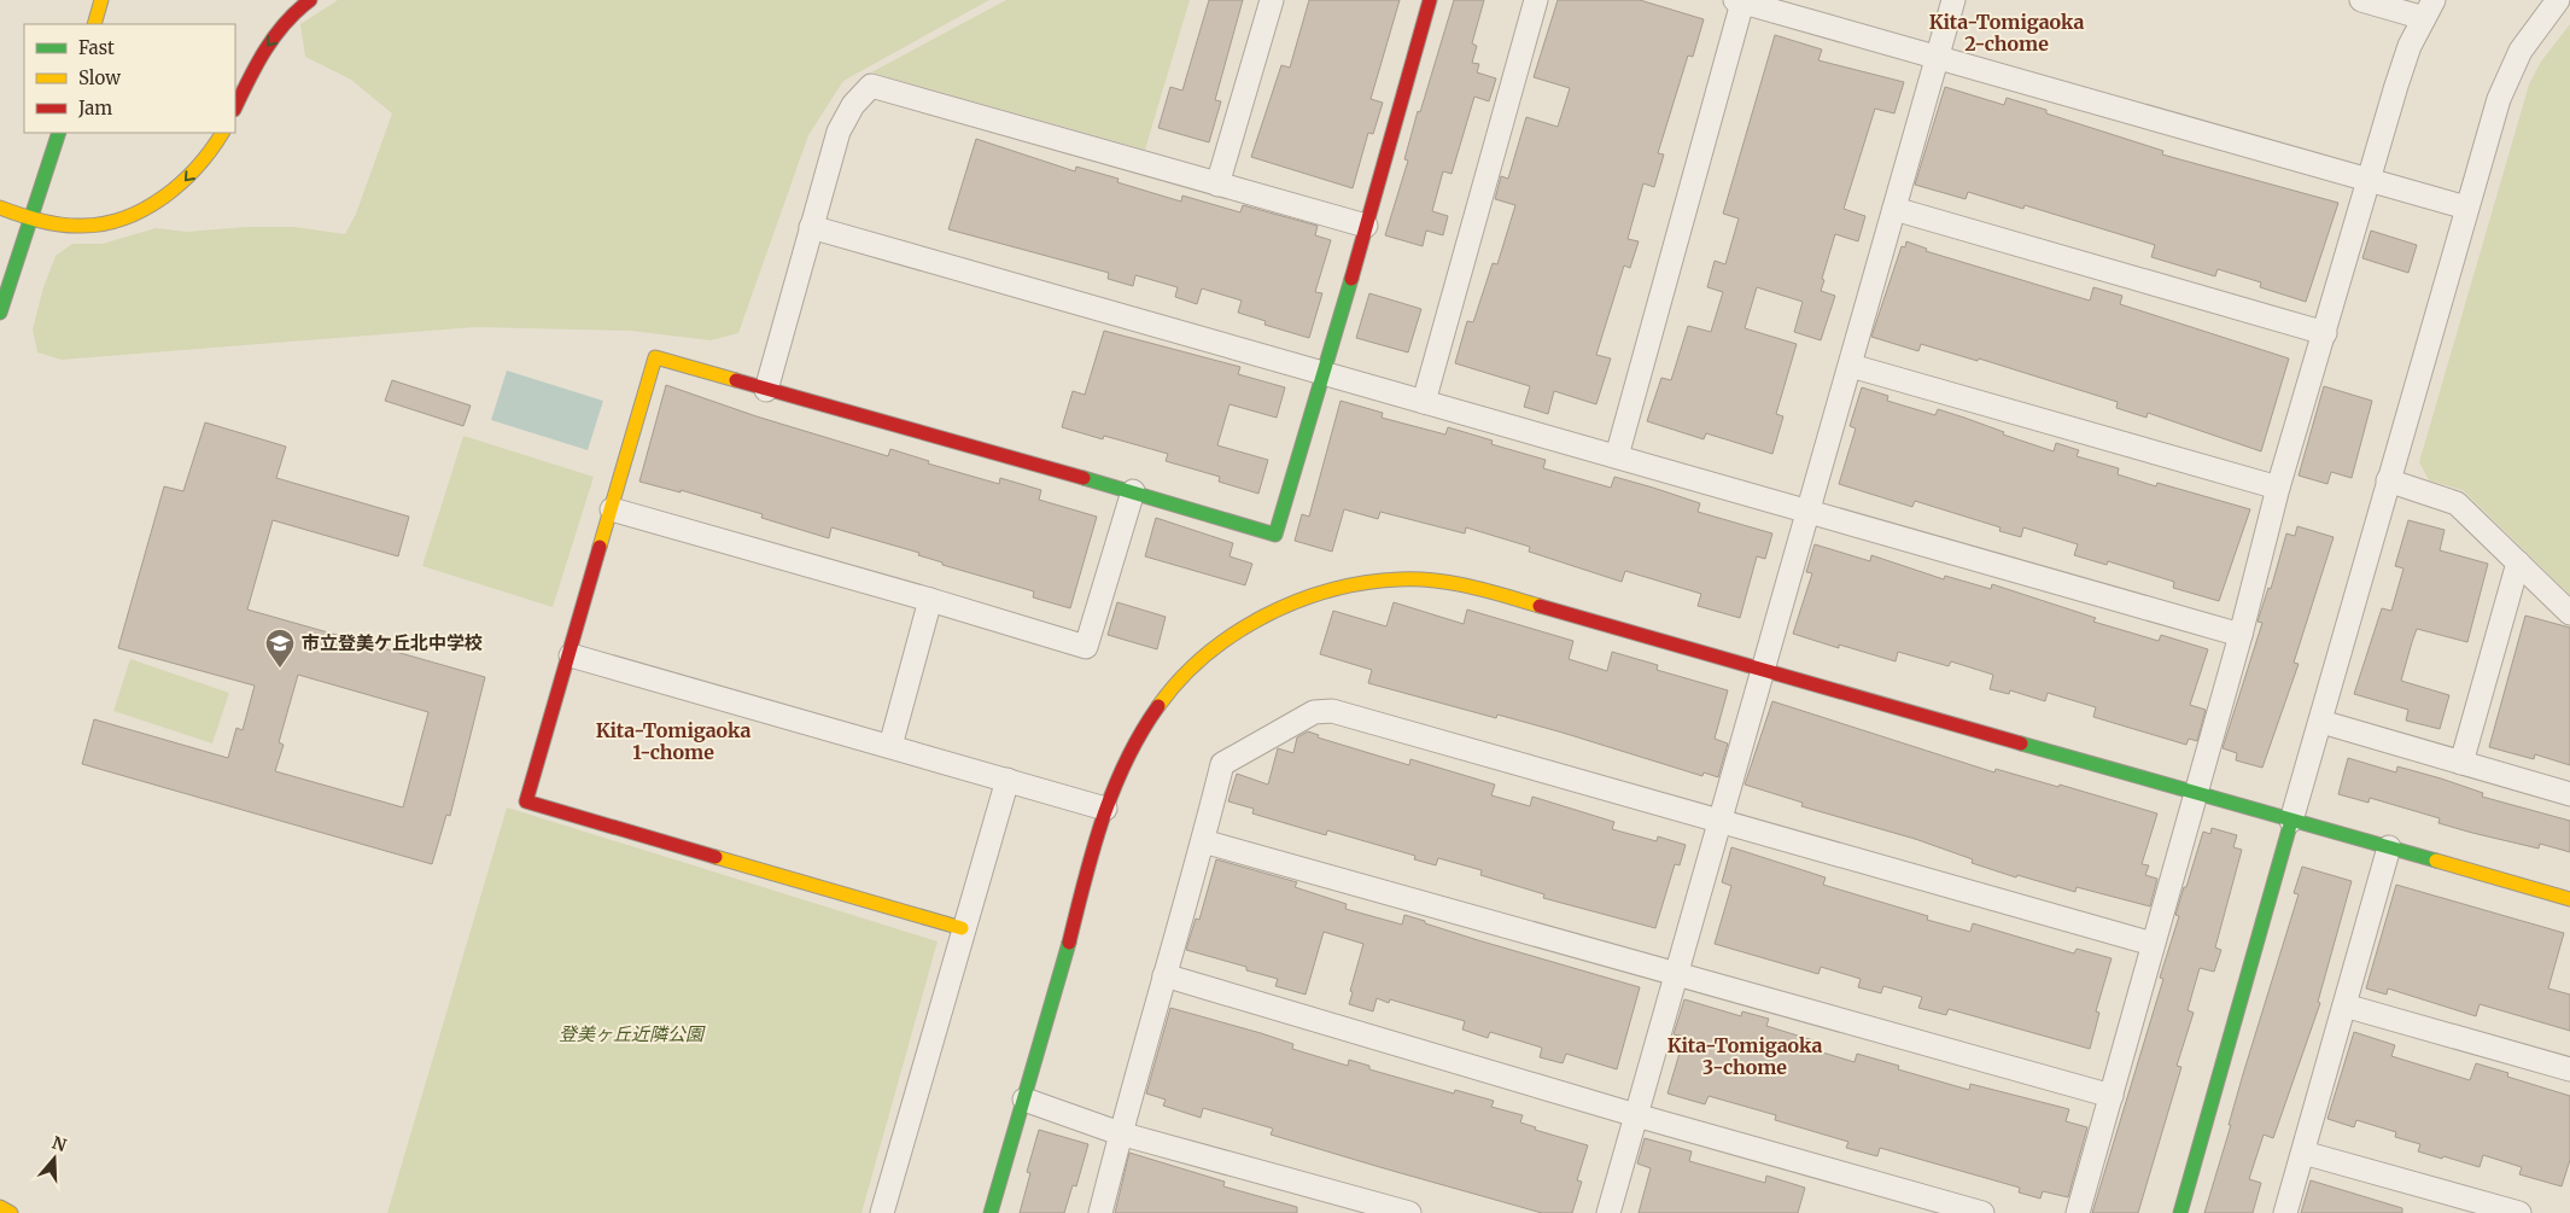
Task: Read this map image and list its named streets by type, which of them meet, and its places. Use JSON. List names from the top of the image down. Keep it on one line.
{"districts":["Kita-Tomigaoka 2-chome","Kita-Tomigaoka 1-chome","Kita-Tomigaoka 3-chome"],"parks":["登美ヶ丘近隣公園"],"places":{"school or university":["市立登美ケ丘北中学校"]},"legend":["Fast","Slow","Jam"],"north":"top"}
